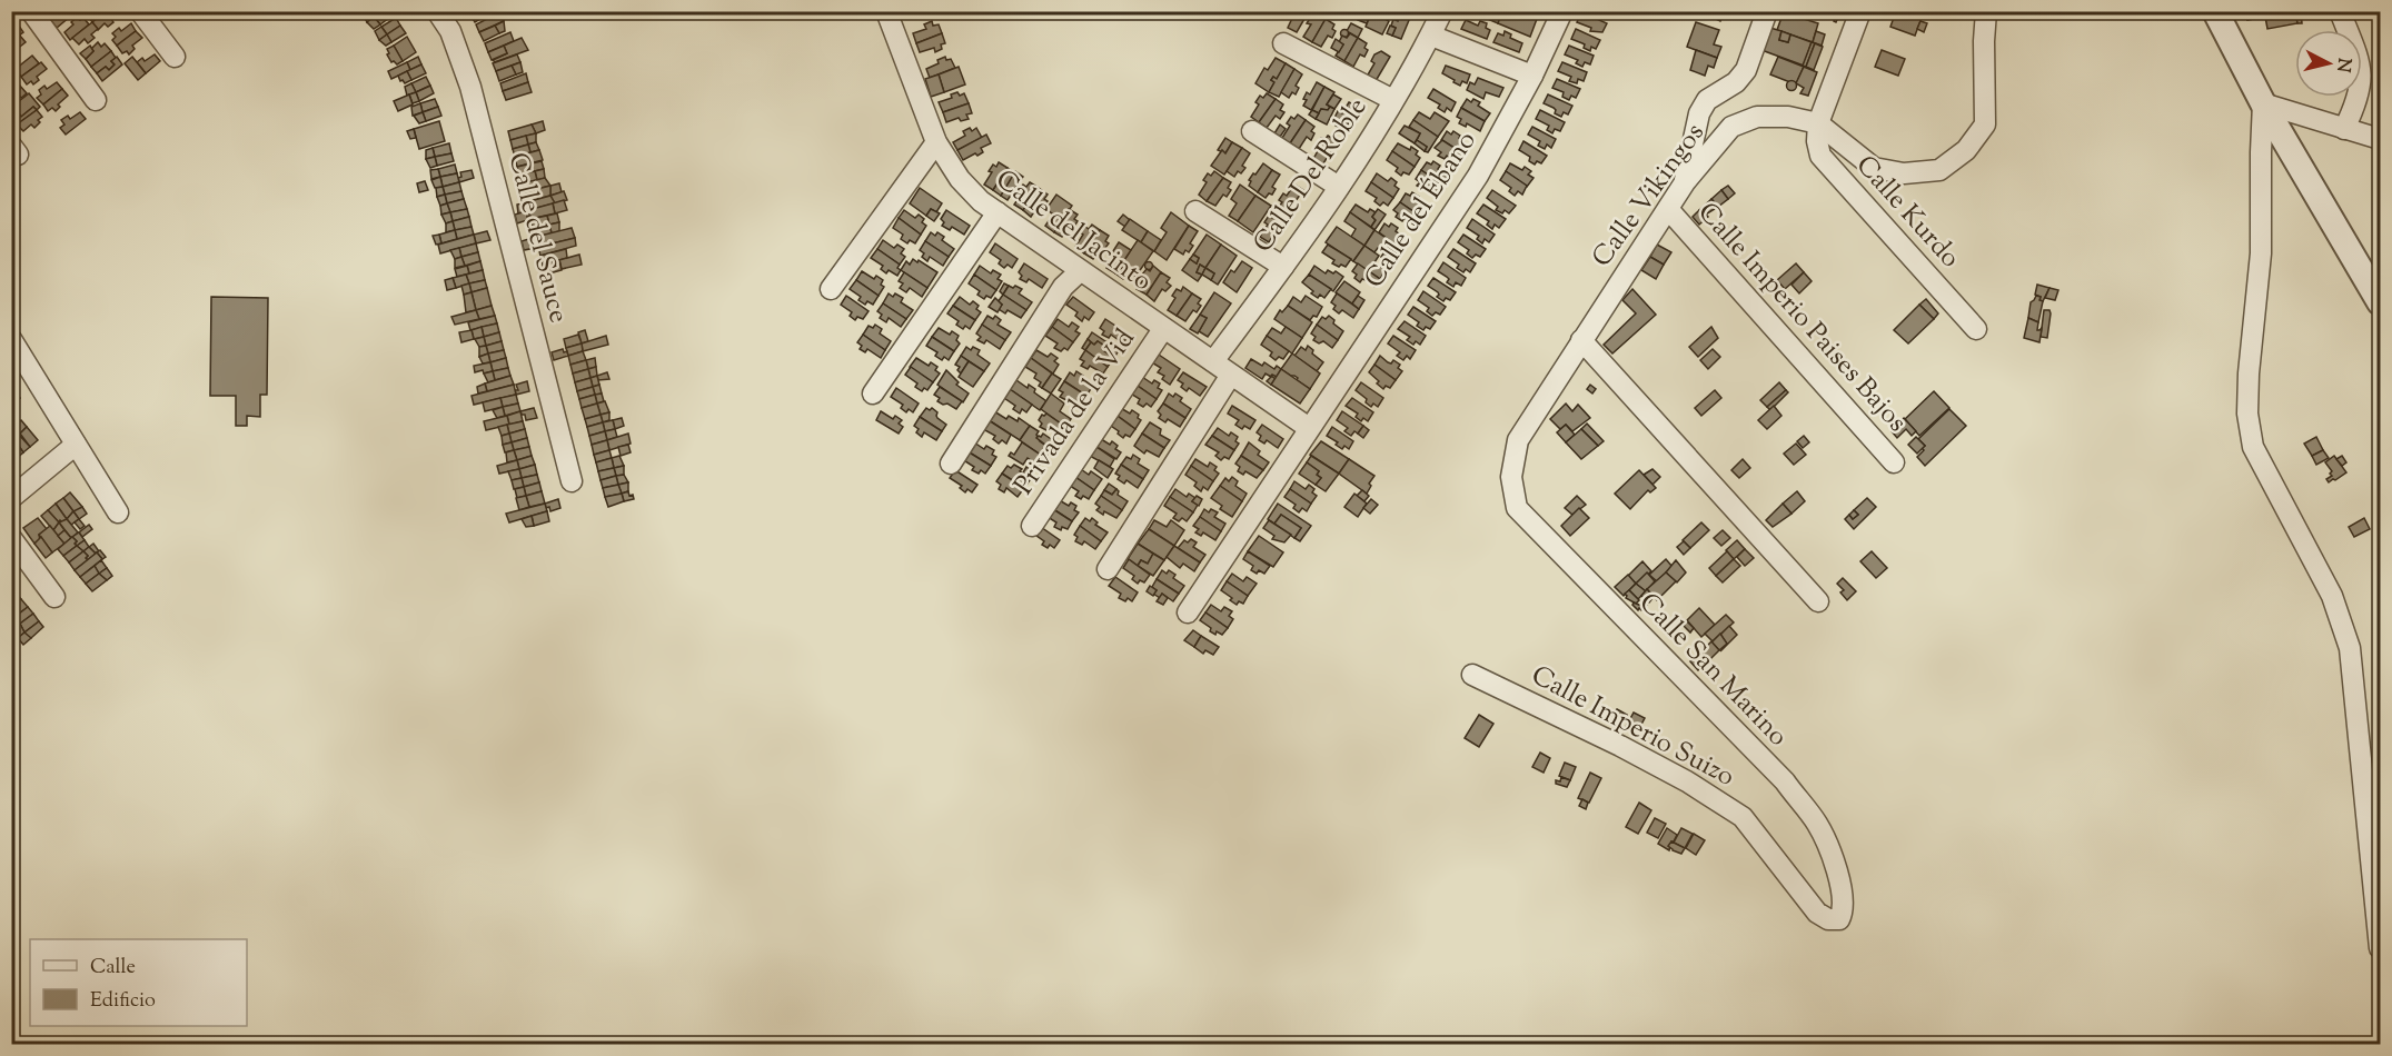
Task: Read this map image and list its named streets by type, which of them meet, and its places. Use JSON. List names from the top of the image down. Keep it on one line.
{"streets":{"street":["Calle Del Roble","Calle Vikingos","Calle del Ébano","Calle Kurdo","Calle del Jacinto","Calle del Sauce","Calle Imperio Paises Bajos","Privada de la Vid","Calle San Marino","Calle Imperio Suizo"]},"crossings":[["Calle Del Roble","Calle del Jacinto"],["Calle Vikingos","Calle Kurdo"],["Calle Vikingos","Calle Imperio Paises Bajos"],["Calle Vikingos","Calle San Marino"],["Calle del Ébano","Calle del Jacinto"],["Calle del Jacinto","Privada de la Vid"],["Calle San Marino","Calle Imperio Suizo"]],"legend":["Calle","Edificio"],"north":"right"}
